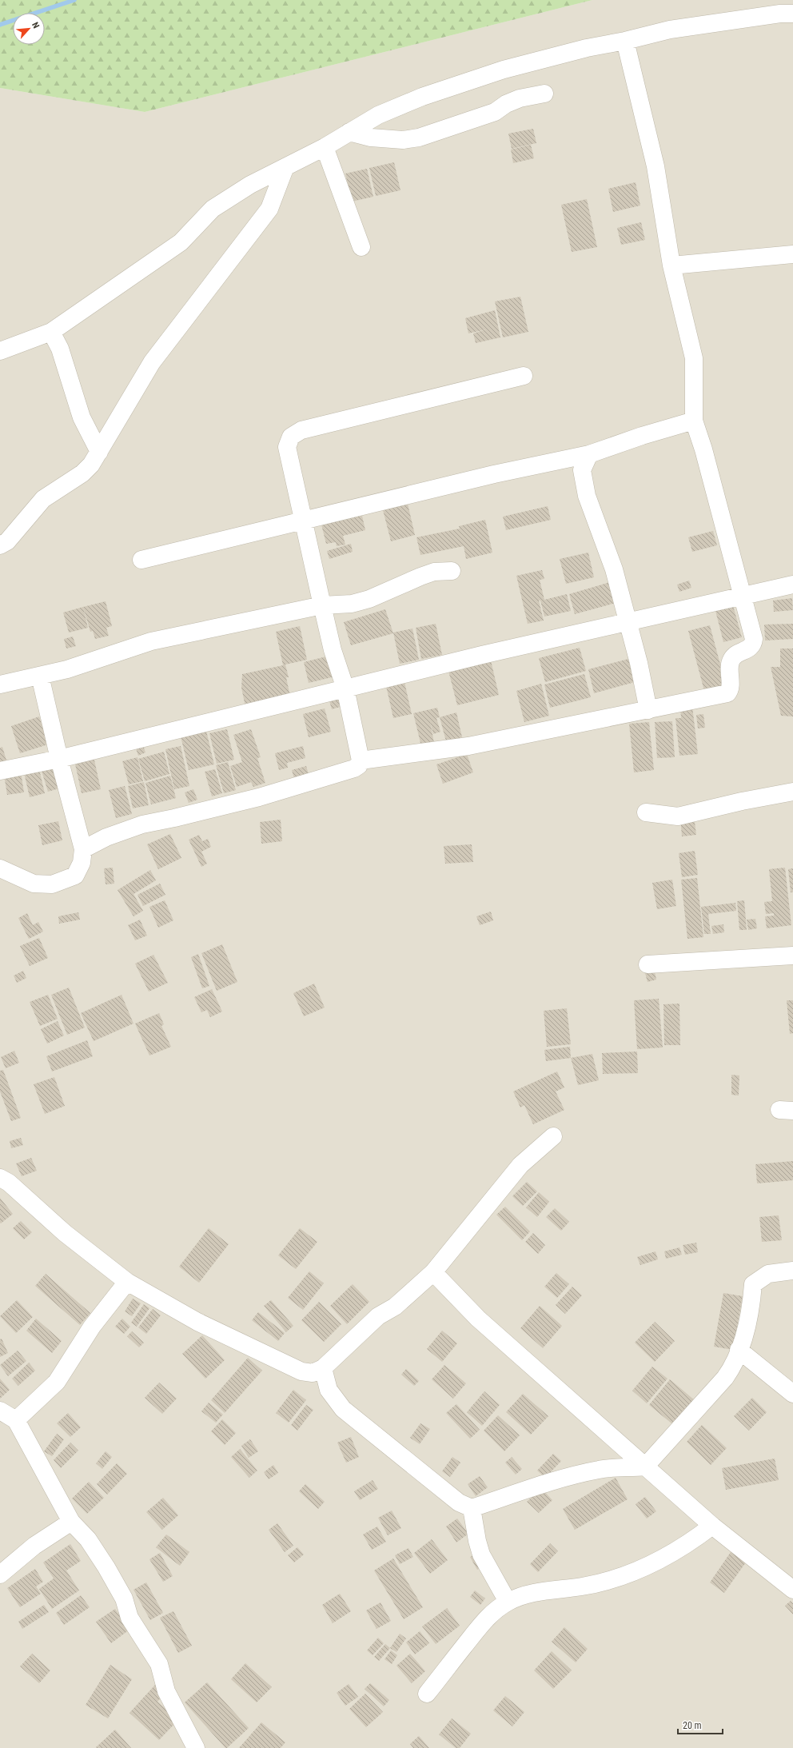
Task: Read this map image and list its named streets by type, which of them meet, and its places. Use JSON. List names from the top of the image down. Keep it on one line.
{"scale_bar":"20 m","north":"top right"}
